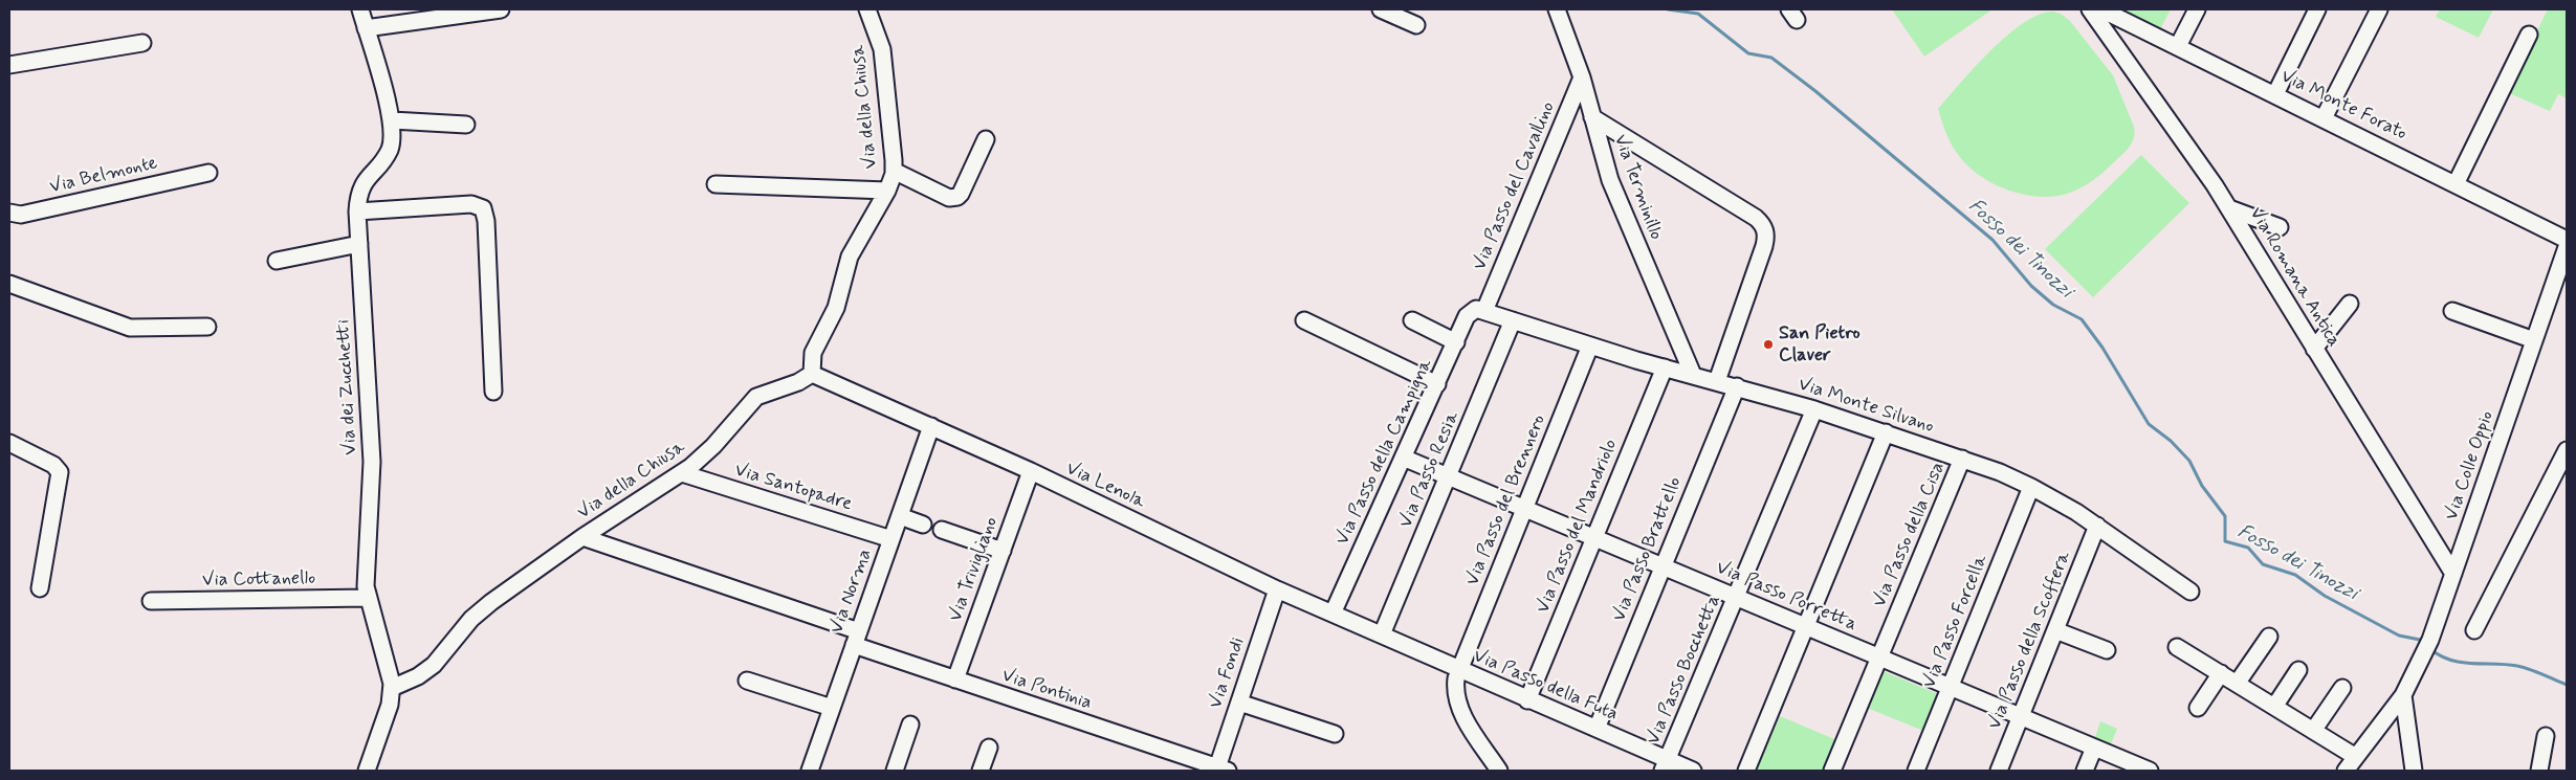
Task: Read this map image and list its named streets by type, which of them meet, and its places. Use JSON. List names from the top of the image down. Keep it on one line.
{"streets":{"street":["Via Monte Forato","Via della Chiusa","Via Belmonte","Via Passo del Cavallino","Via Terminillo","Via Romana Antica","Via dei Zucchetti","Via Monte Silvano","Via Passo della Campigna","Via Colle Oppio","Via Passo Resia","Via Lenola","Via Santopadre","Via Passo del Brennero","Via Passo del Mandriolo","Via Passo della Cisa","Via Passo Brattello","Via Trivigliano","Via Cottanello","Via Norma","Via Passo Porretta","Via Passo Forcella","Via Passo della Scoffera","Via Passo Bocchetta","Via Fondi","Via Passo della Futa","Via Pontinia"]},"crossings":[["Via della Chiusa","Via dei Zucchetti"],["Via della Chiusa","Via Lenola"],["Via della Chiusa","Via Santopadre"],["Via della Chiusa","Via Pontinia"],["Via Passo del Cavallino","Via Terminillo"],["Via Passo del Cavallino","Via Monte Silvano"],["Via Passo del Cavallino","Via Passo della Campigna"],["Via Terminillo","Via Monte Silvano"],["Via Romana Antica","Via Colle Oppio"],["Via dei Zucchetti","Via Cottanello"],["Via Monte Silvano","Via Passo della Campigna"],["Via Monte Silvano","Via Passo Resia"],["Via Monte Silvano","Via Passo del Brennero"],["Via Monte Silvano","Via Passo del Mandriolo"],["Via Monte Silvano","Via Passo della Cisa"],["Via Monte Silvano","Via Passo Brattello"],["Via Monte Silvano","Via Passo Forcella"],["Via Monte Silvano","Via Passo della Scoffera"],["Via Monte Silvano","Via Passo Bocchetta"],["Via Passo della Campigna","Via Lenola"],["Via Passo Resia","Via Lenola"],["Via Passo Resia","Via Passo Porretta"],["Via Passo Resia","Via Passo della Futa"],["Via Lenola","Via Trivigliano"],["Via Lenola","Via Norma"],["Via Lenola","Via Fondi"],["Via Lenola","Via Passo della Futa"],["Via Santopadre","Via Norma"],["Via Passo del Brennero","Via Passo Porretta"],["Via Passo del Brennero","Via Passo della Futa"],["Via Passo del Mandriolo","Via Passo Porretta"],["Via Passo del Mandriolo","Via Passo della Futa"],["Via Passo della Cisa","Via Passo Porretta"],["Via Passo Brattello","Via Passo Porretta"],["Via Passo Brattello","Via Passo della Futa"],["Via Trivigliano","Via Pontinia"],["Via Norma","Via Pontinia"],["Via Passo Porretta","Via Passo Forcella"],["Via Passo Porretta","Via Passo della Scoffera"],["Via Passo Porretta","Via Passo Bocchetta"],["Via Passo Bocchetta","Via Passo della Futa"],["Via Fondi","Via Pontinia"]],"water":["Fosso dei Tinozzi"],"places":["San Pietro Claver"]}
